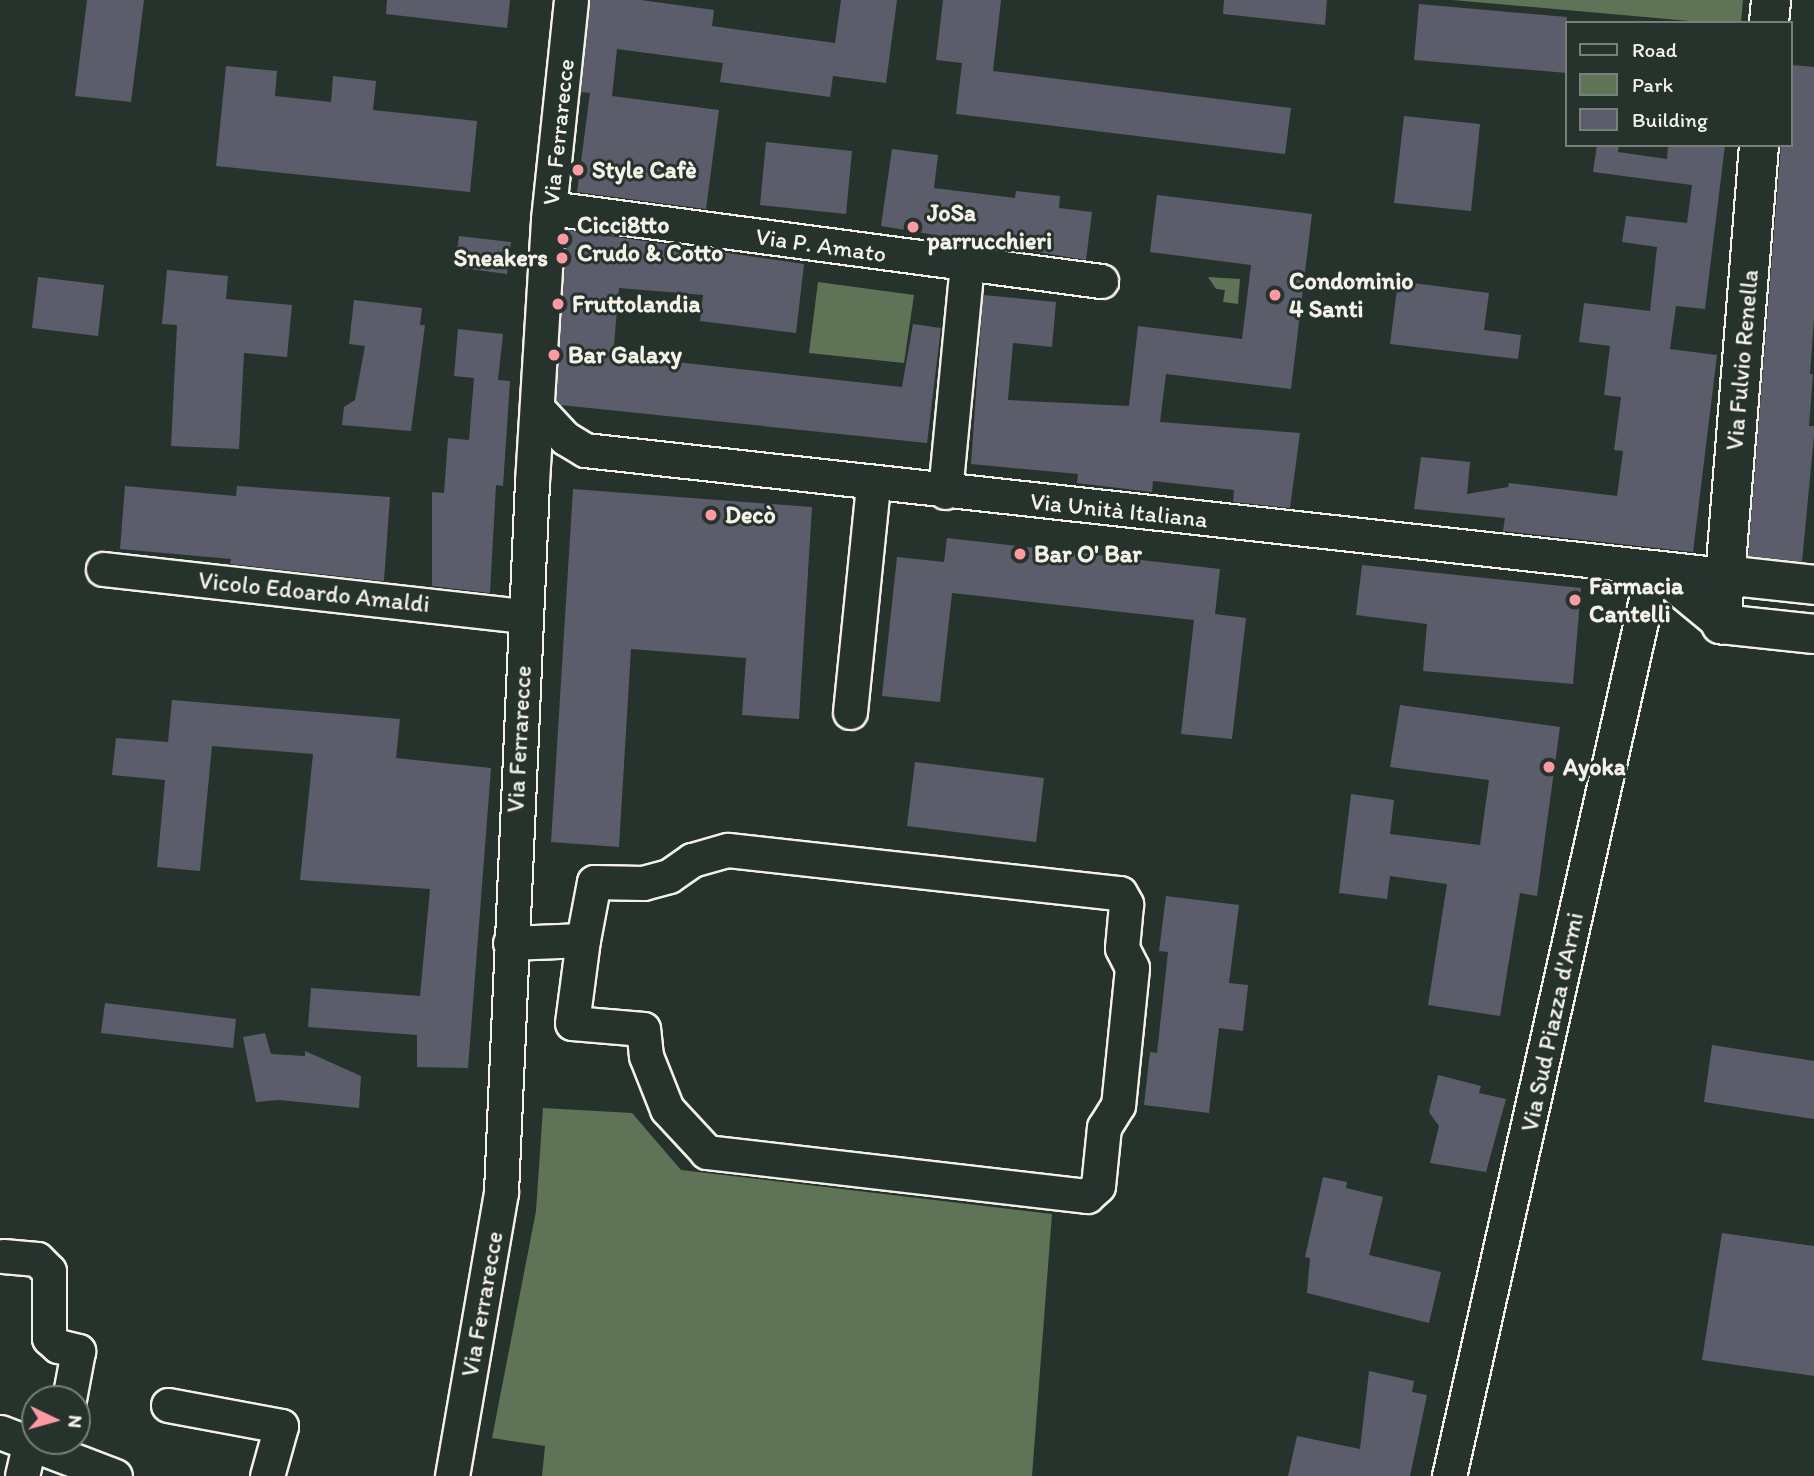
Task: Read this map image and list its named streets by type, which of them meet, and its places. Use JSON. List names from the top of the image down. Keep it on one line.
{"streets":{"main road":["Via Fulvio Renella","Via Unità Italiana"],"street":["Via Ferrarecce","Via P. Amato","Vicolo Edoardo Amaldi","Via Sud Piazza d'Armi"]},"crossings":[["Via Ferrarecce","Via P. Amato"],["Via Ferrarecce","Via Unità Italiana"],["Via Ferrarecce","Vicolo Edoardo Amaldi"],["Via Fulvio Renella","Via Unità Italiana"],["Via Unità Italiana","Via Sud Piazza d'Armi"]],"places":["Style Cafè","JoSa parrucchieri","Cicci8tto Crudo & Cotto","Sneakers","Condominio 4 Santi","Fruttolandia","Bar Galaxy","Decò","Bar O' Bar","Farmacia Cantelli","Ayoka"],"legend":["Road","Park","Building"],"north":"right"}
